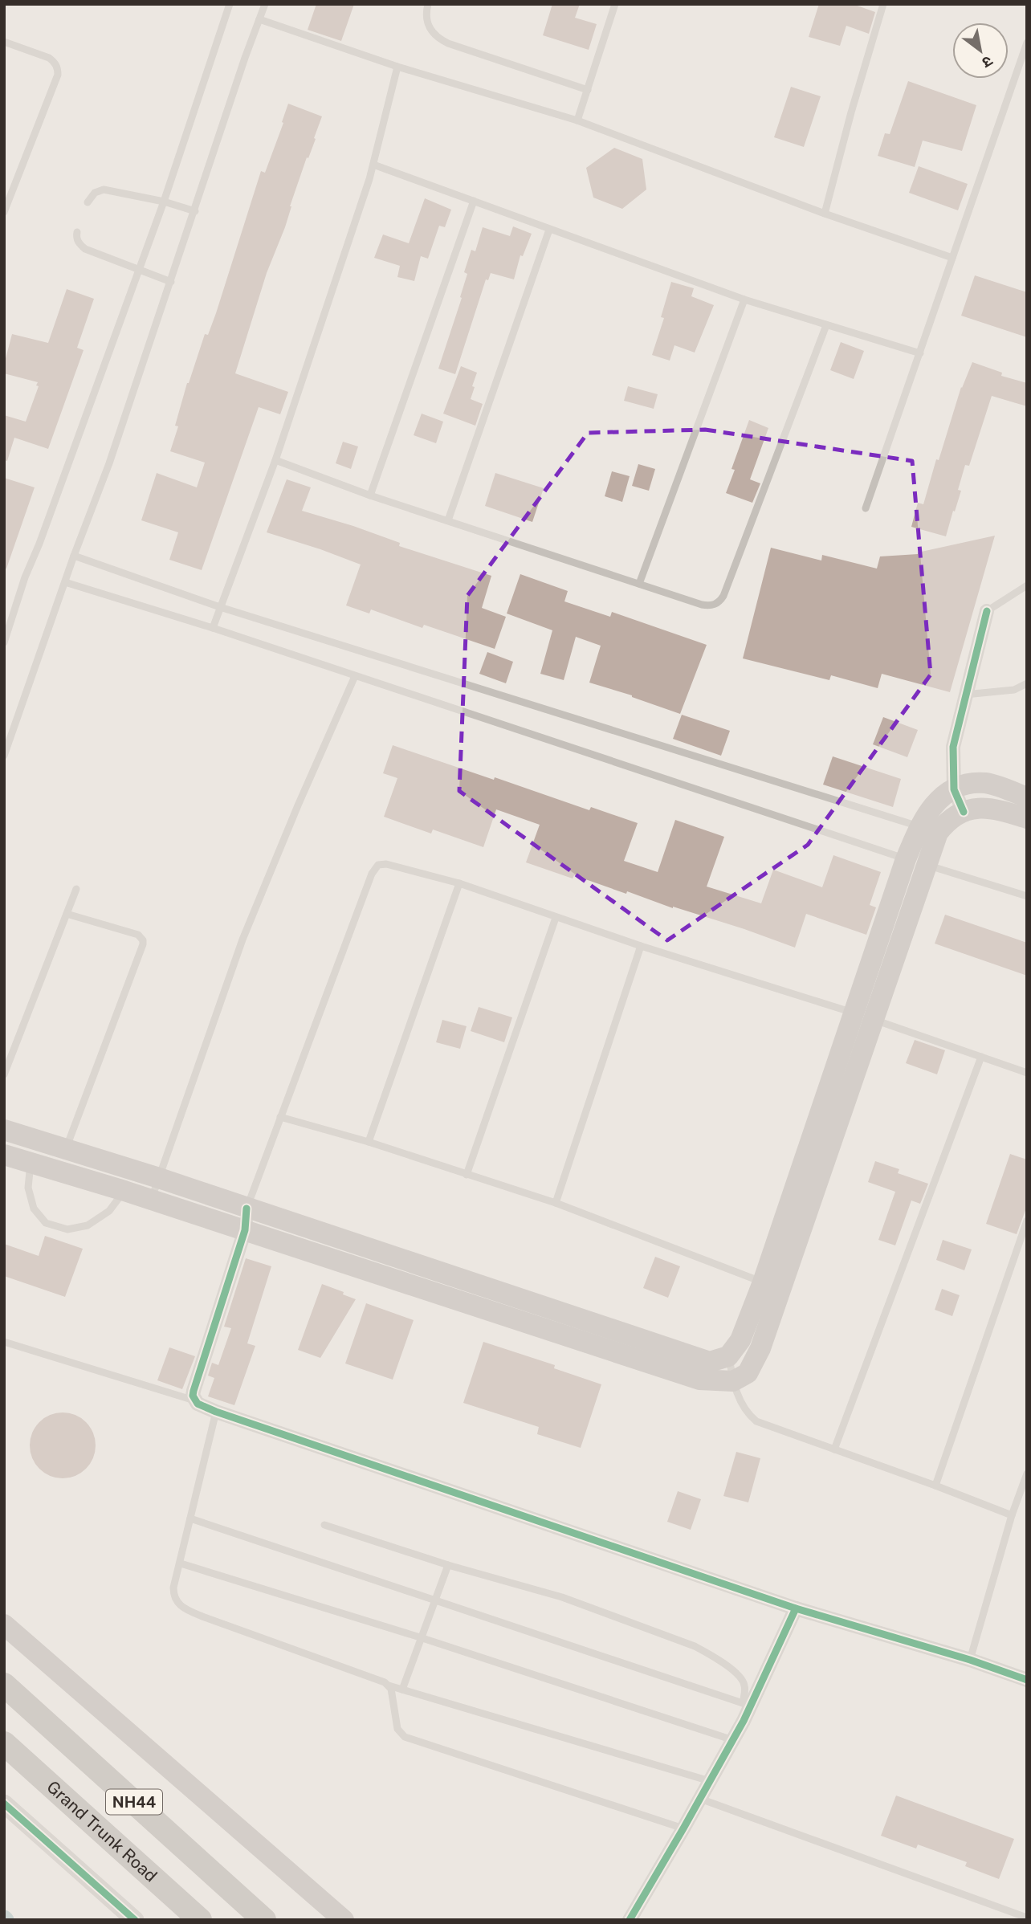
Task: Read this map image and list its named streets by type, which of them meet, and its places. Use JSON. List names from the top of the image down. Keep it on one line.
{"streets":{"highway":["NH44","Grand Trunk Road"]},"north":"bottom right"}
